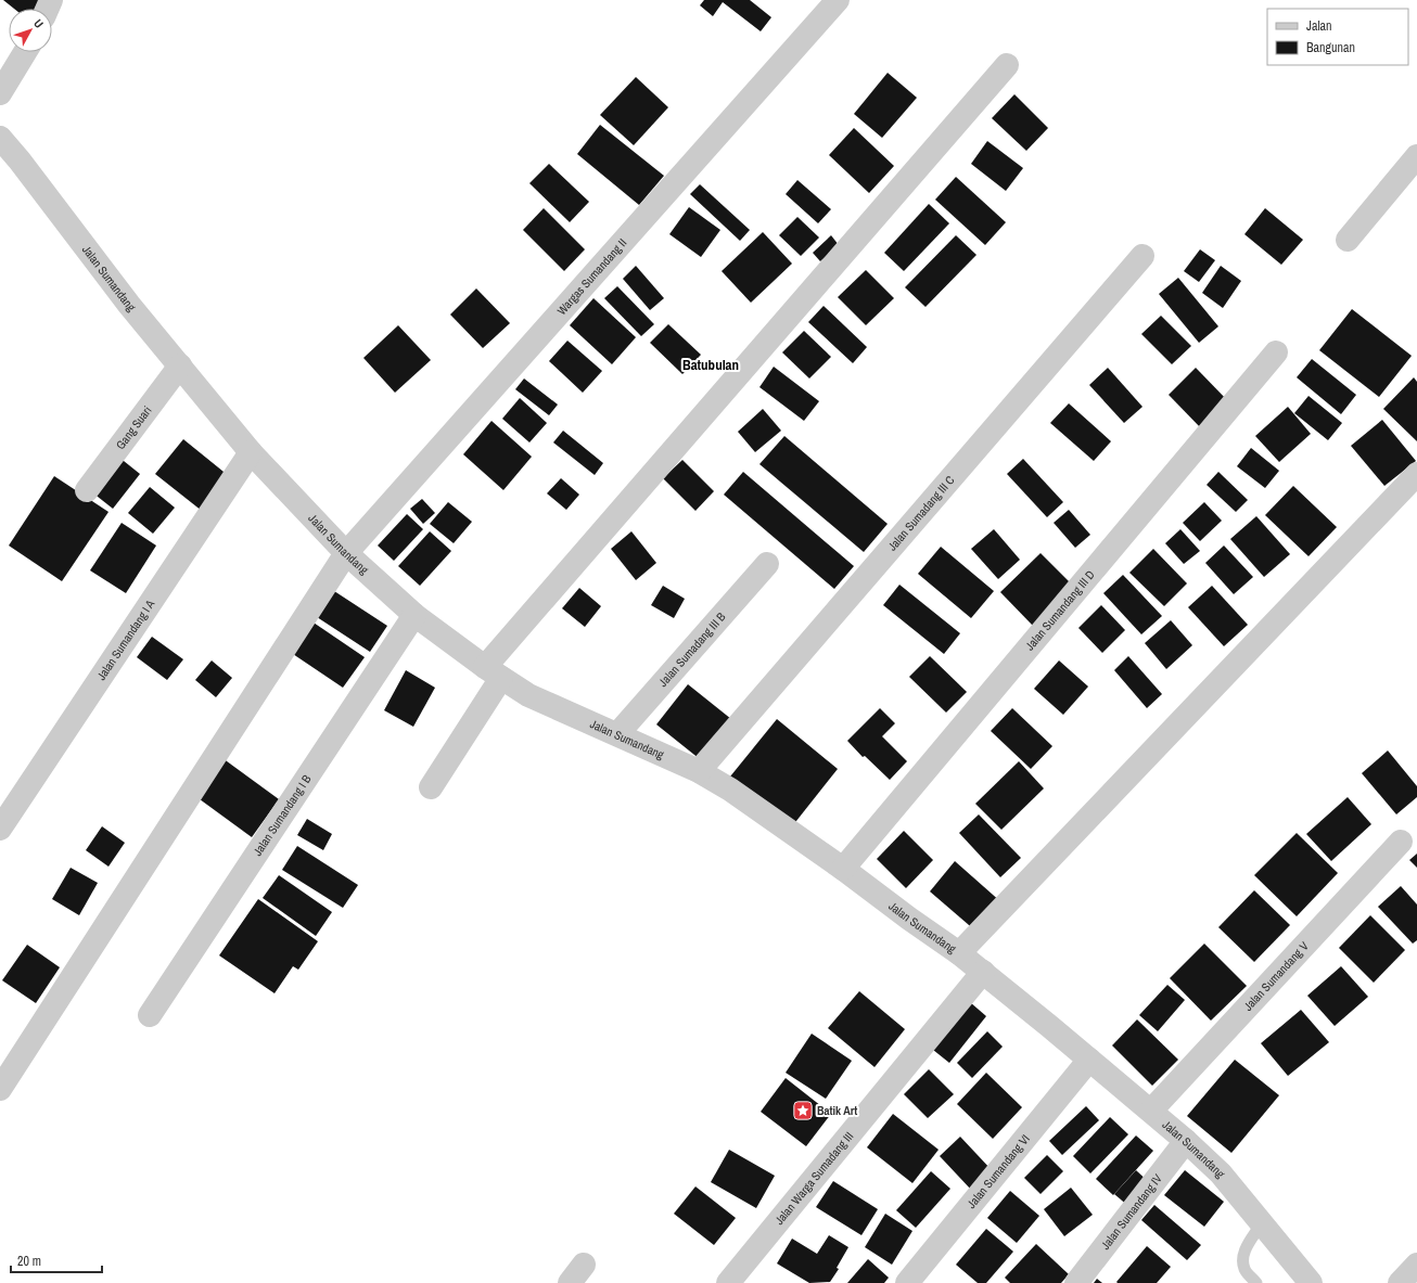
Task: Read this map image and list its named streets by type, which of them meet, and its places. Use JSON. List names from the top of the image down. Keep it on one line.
{"streets":{"street":["Wargas Sumandang II","Jalan Sumandang","Gang Suari","Jalan Sumadang III C","Jalan Sumandang III D","Jalan Sumandang I A","Jalan Sumadang III B","Jalan Sumandang I B","Jalan Sumandang V","Jalan Sumandang VI","Jalan Warga Sumadang III","Jalan Sumandang IV"]},"crossings":[["Wargas Sumandang II","Jalan Sumandang"],["Jalan Sumandang","Gang Suari"],["Jalan Sumandang","Jalan Sumadang III C"],["Jalan Sumandang","Jalan Sumandang III D"],["Jalan Sumandang","Jalan Sumandang I A"],["Jalan Sumandang","Jalan Sumadang III B"],["Jalan Sumandang","Jalan Sumandang I B"],["Jalan Sumandang","Jalan Sumandang V"],["Jalan Sumandang","Jalan Sumandang VI"],["Jalan Sumandang","Jalan Warga Sumadang III"],["Jalan Sumandang","Jalan Sumandang IV"]],"districts":["Batubulan"],"places":{"place":["Batik Art"]},"legend":["Jalan","Bangunan"],"scale_bar":"20 m","north":"top right"}
